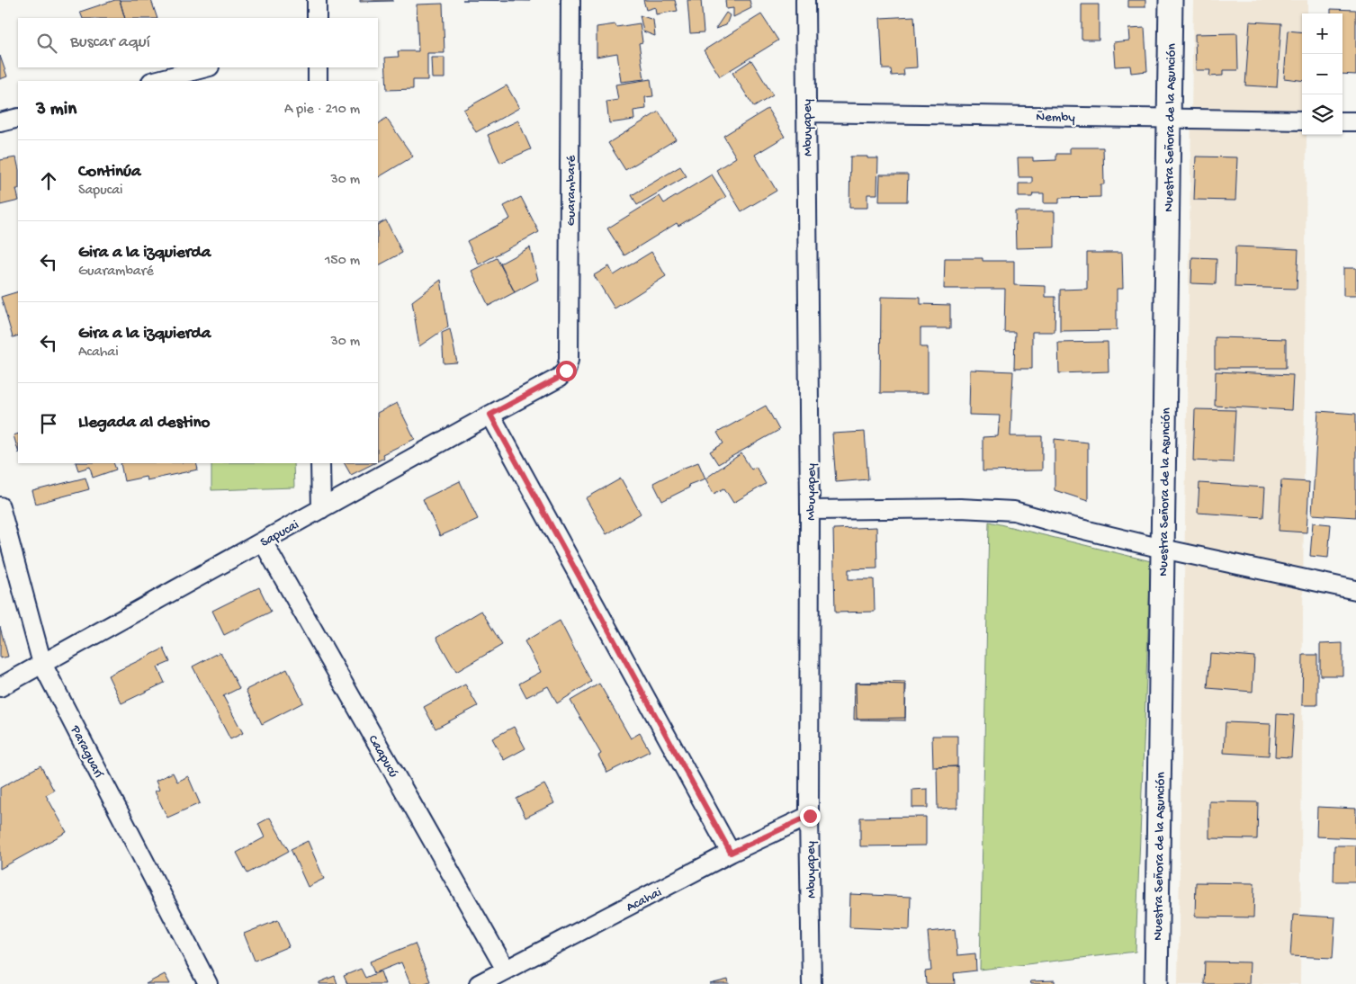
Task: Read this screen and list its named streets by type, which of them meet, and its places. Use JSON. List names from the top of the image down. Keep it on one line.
{"streets":{"street":["Ñemby","Mbuyapey","Nuestra Señora de la Asunción","Guarambaré","Sapucai","Paraguarí","Caapucú","Acahai"]},"crossings":[["Ñemby","Mbuyapey"],["Ñemby","Nuestra Señora de la Asunción"],["Mbuyapey","Acahai"],["Guarambaré","Sapucai"],["Sapucai","Paraguarí"],["Sapucai","Caapucú"],["Caapucú","Acahai"]],"page":{"map_buttons":["+","−"],"search":"Buscar aquí","heading":["3 min","A pie · 210 m"],"list":[["Continúa","Sapucai","30 m"],["Gira a la izquierda","Guarambaré","150 m"],["Gira a la izquierda","Acahai","30 m"],"Llegada al destino"]}}
